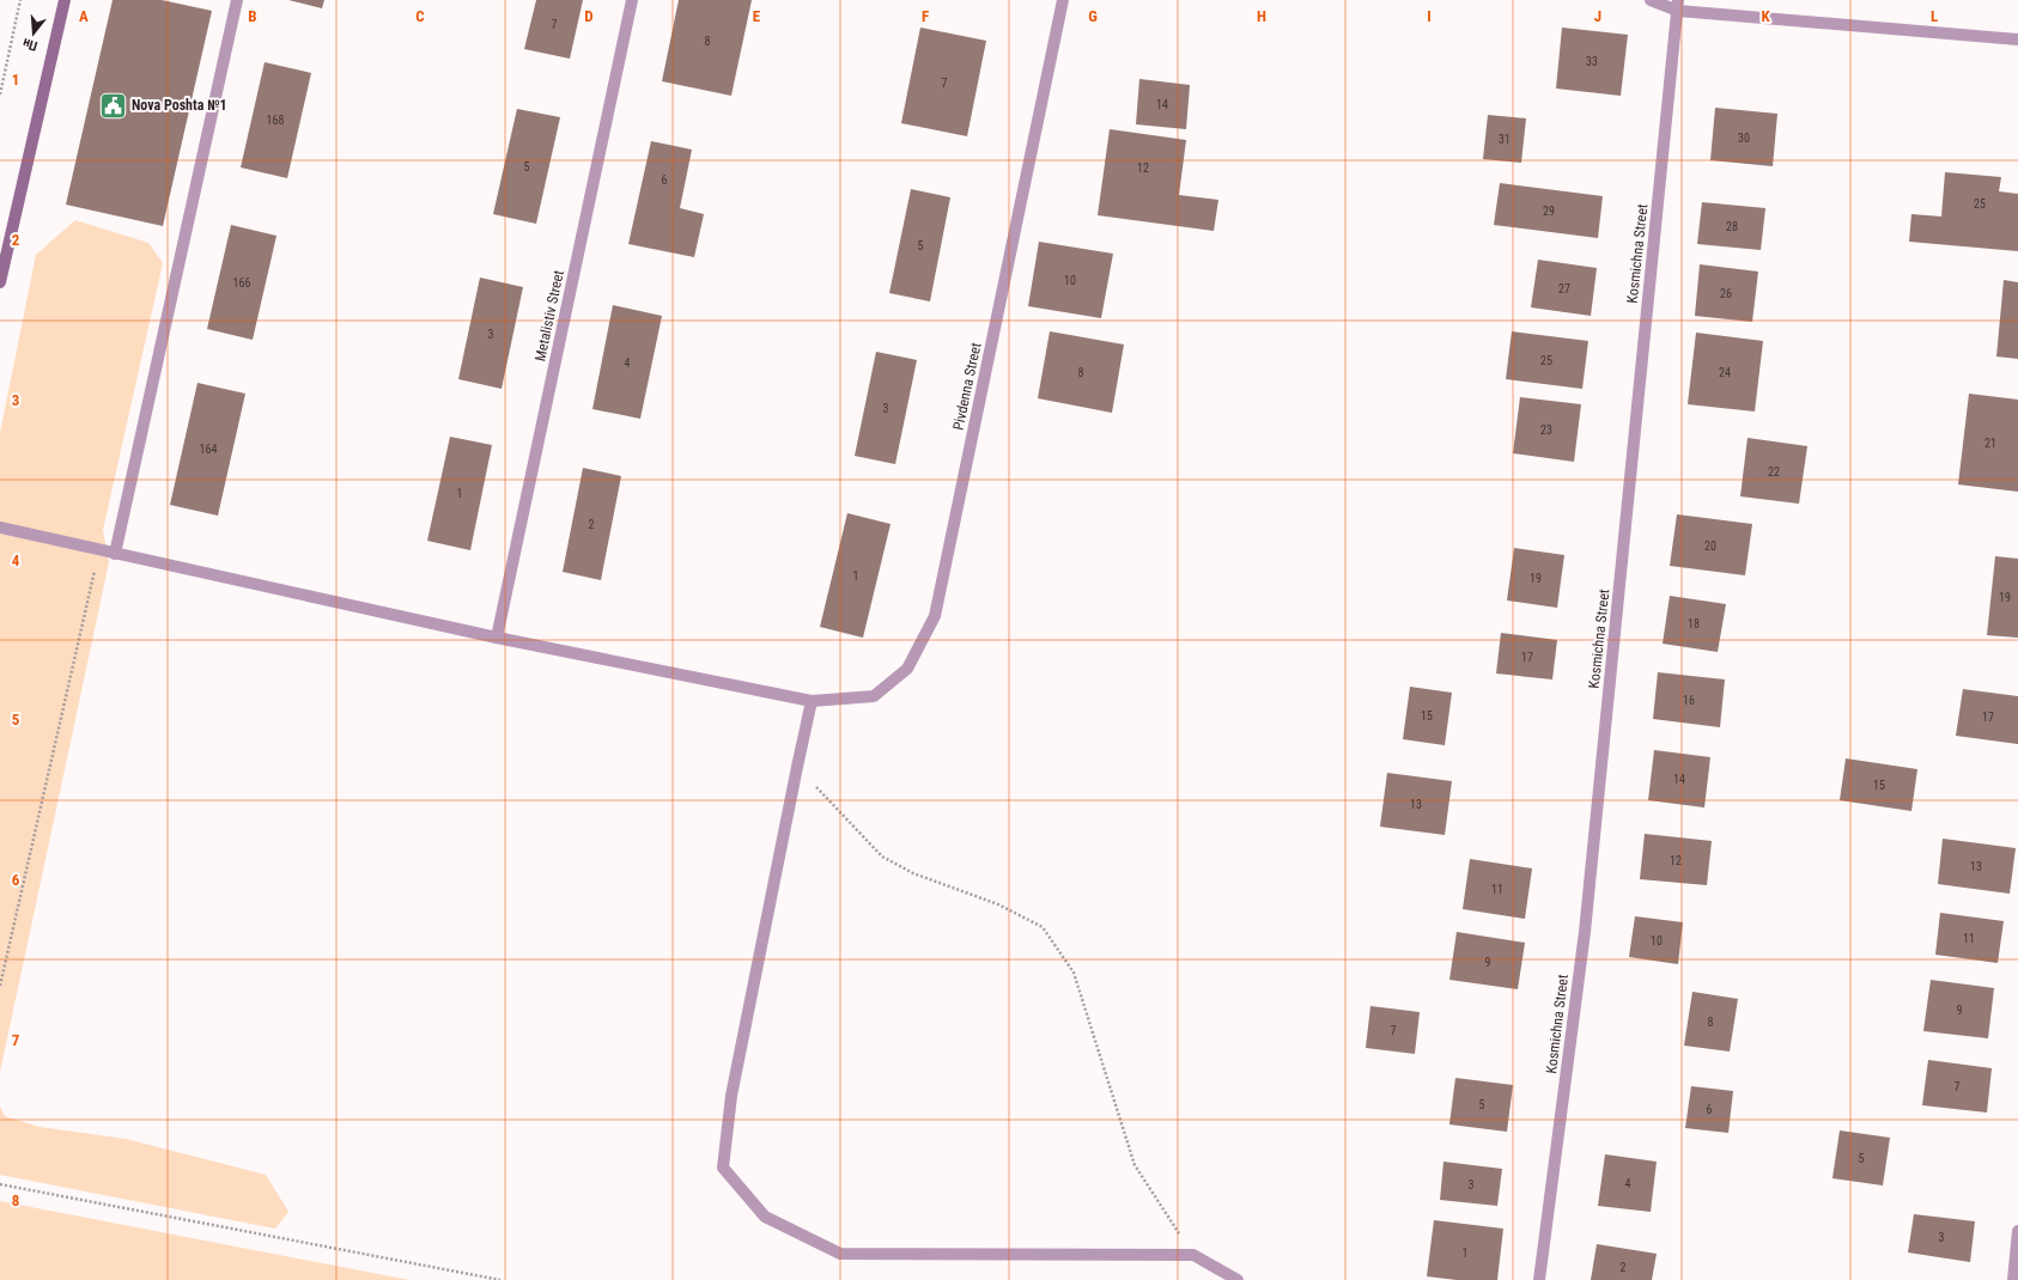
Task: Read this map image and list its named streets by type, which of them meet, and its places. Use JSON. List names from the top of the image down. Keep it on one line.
{"streets":{"street":["Kosmichna Street","Metalistiv Street","Pivdenna Street"]},"crossings":[["Metalistiv Street","Pivdenna Street"]],"places":{"public building":["Nova Poshta №1"]},"house_numbers":["7","8","33","7","14","168","30","31","5","12","6","25","29","28","5","10","166","27","26","3","25","4","8","24","3","23","21","164","22","1","2","20","1","19","19","18","17","16","15","17","14","15","13","12","13","11","11","10","9","9","8","7","7","5","6","5","4","3","3","1","2"],"north":"bottom","grid":{"columns":["A","B","C","D","E","F","G","H","I","J","K","L"],"rows":["1","2","3","4","5","6","7","8"]}}
